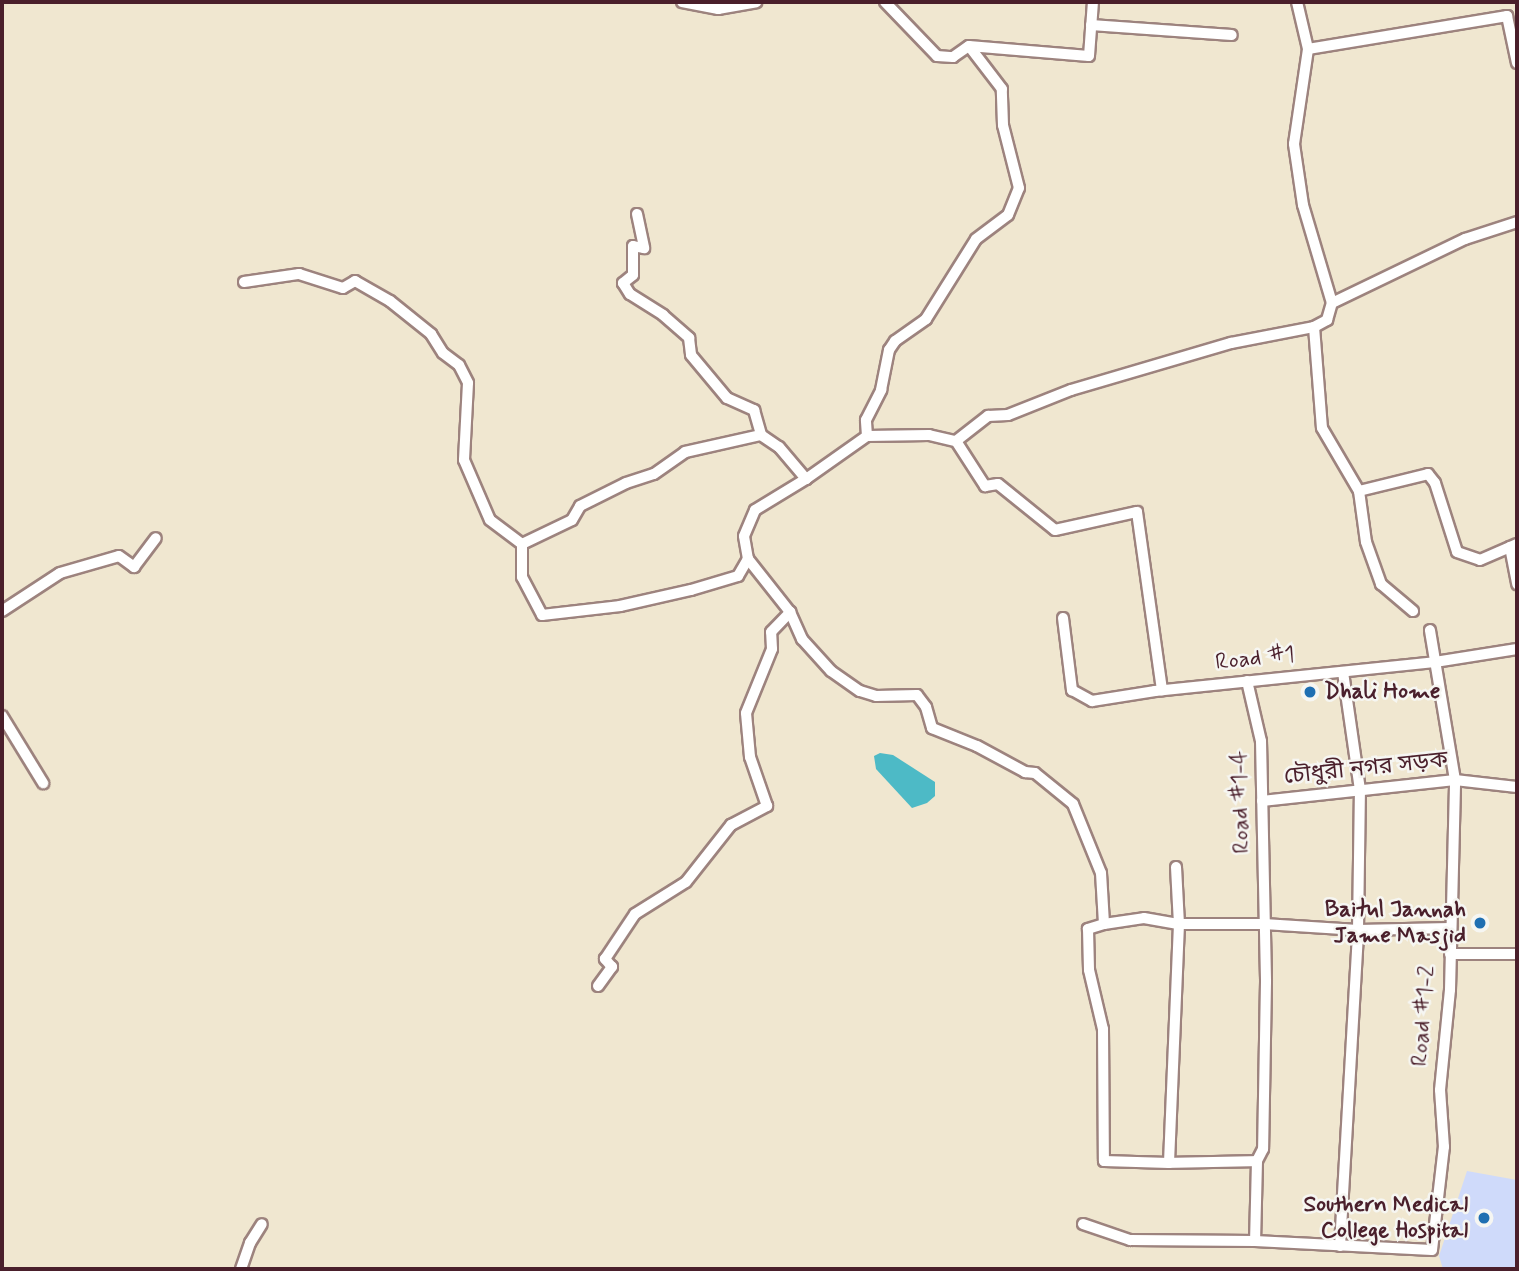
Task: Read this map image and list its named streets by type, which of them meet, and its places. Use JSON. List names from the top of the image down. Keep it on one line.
{"streets":{"street":["Road #1","চৌধুরী নগর সড়ক","Road #1-4","Road #1-2"]},"crossings":[["Road #1","Road #1-4"],["চৌধুরী নগর সড়ক","Road #1-4"],["Road #1-4","Road #1-2"]],"places":["Dhali Home","Baitul Jannah Jame Masjid","Southern Medical College Hospital"]}
